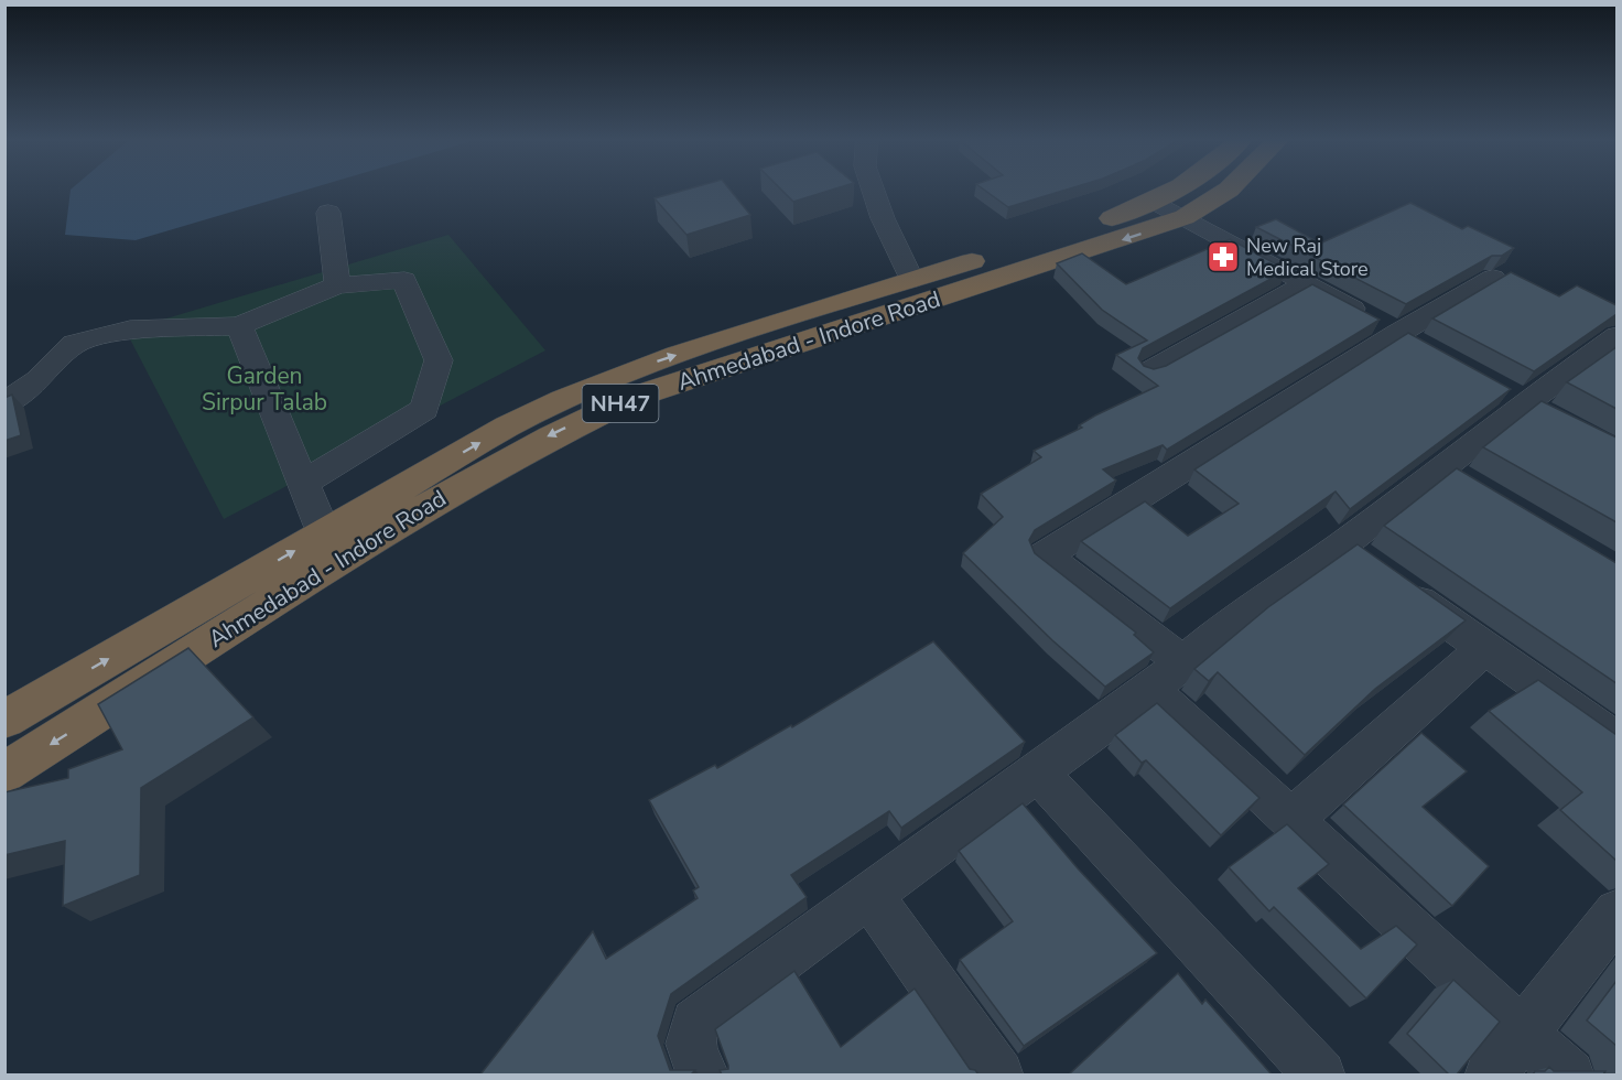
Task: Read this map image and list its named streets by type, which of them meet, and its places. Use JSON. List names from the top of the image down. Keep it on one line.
{"streets":{"highway":["Ahmedabad - Indore Road","NH47"]},"parks":["Garden Sirpur Talab"],"places":{"pharmacy":["New Raj Medical Store"]}}
